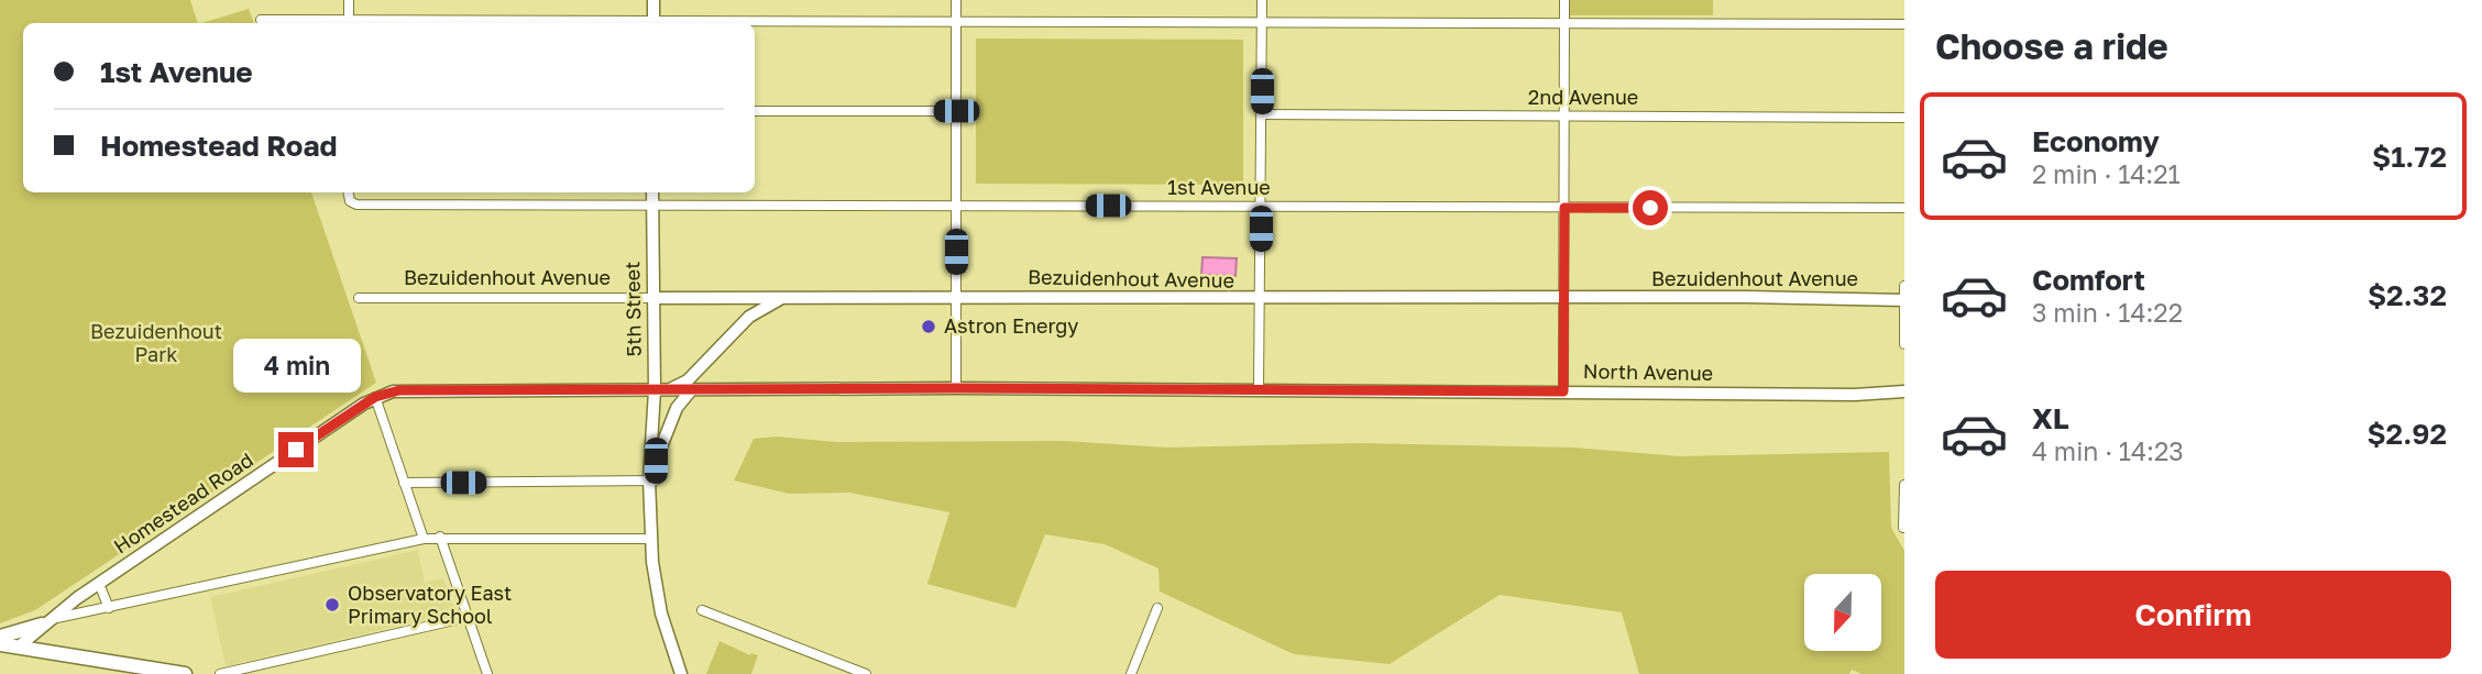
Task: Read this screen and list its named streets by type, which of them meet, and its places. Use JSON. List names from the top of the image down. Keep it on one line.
{"streets":{"street":["2nd Avenue","1st Avenue","Bezuidenhout Avenue","5th Street","North Avenue","Homestead Road"]},"crossings":[["1st Avenue","5th Street"],["Bezuidenhout Avenue","5th Street"],["5th Street","North Avenue"],["North Avenue","Homestead Road"]],"parks":["Bezuidenhout Park"],"places":["Astron Energy","Observatory East Primary School"],"north":"bottom","page":{"heading":"Choose a ride","banner":["1st Avenue","Homestead Road"],"list":[{"name":"Economy","note":"2 min · 14:21","value":"$1.72"},{"name":"Comfort","note":"3 min · 14:22","value":"$2.32"},{"name":"XL","note":"4 min · 14:23","value":"$2.92"}],"bubble":"4 min","buttons":"Confirm"}}
